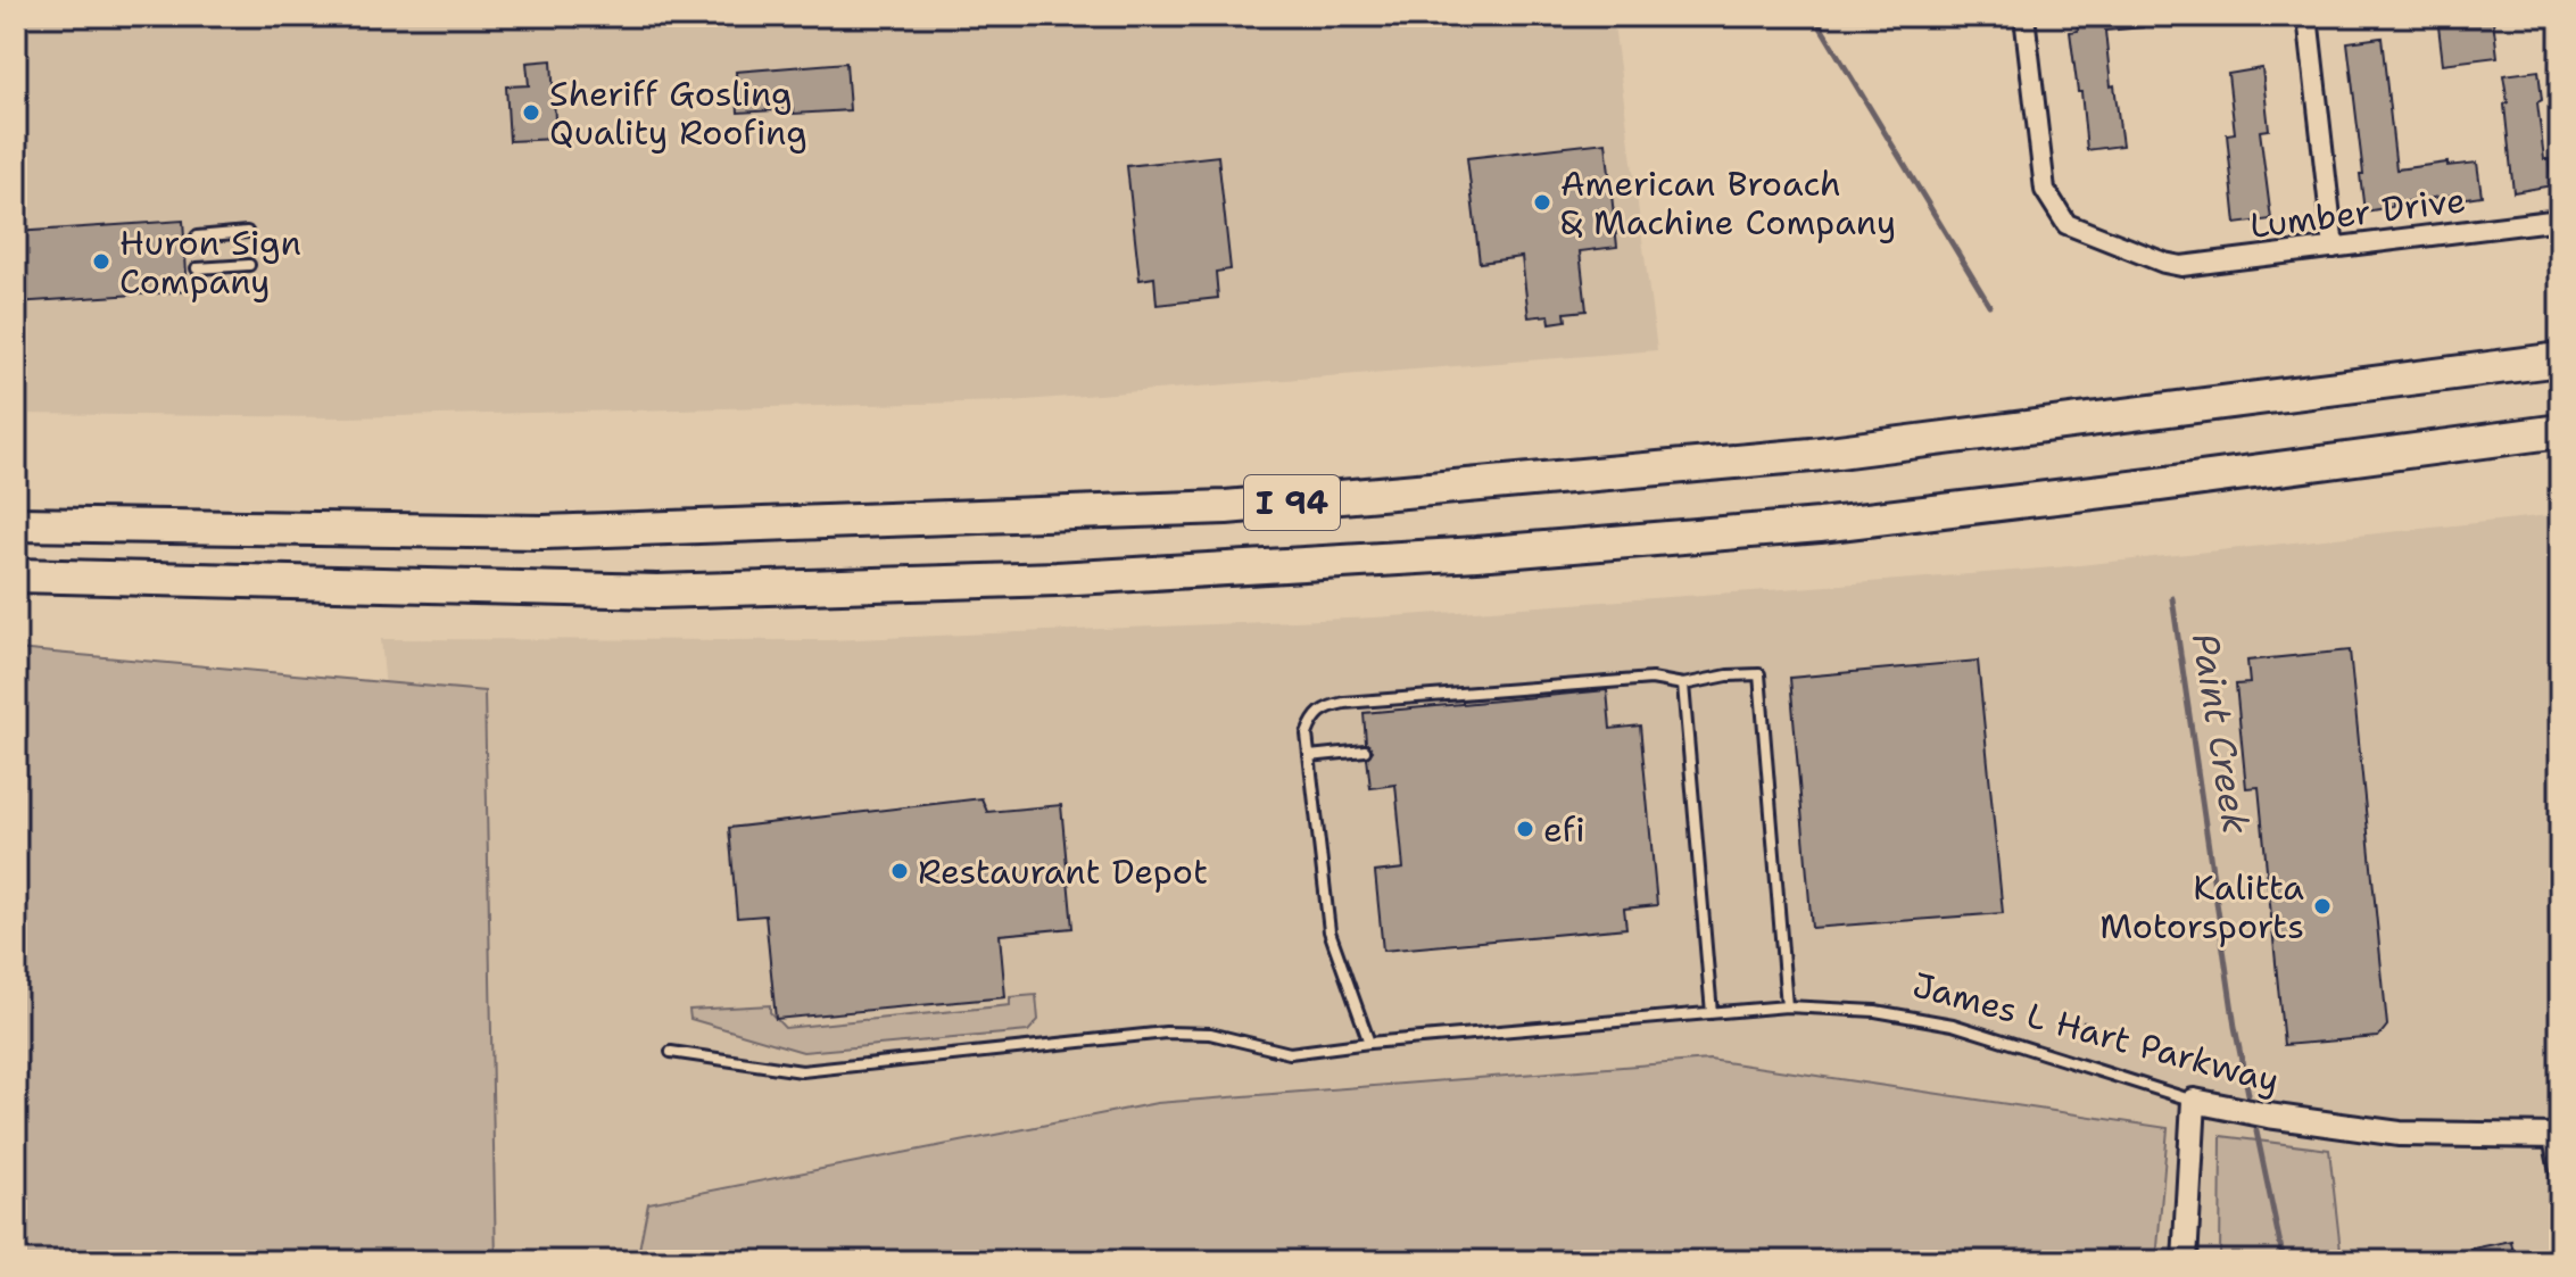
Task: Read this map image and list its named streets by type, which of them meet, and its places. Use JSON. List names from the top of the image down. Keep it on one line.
{"streets":{"highway":["I 94"],"street":["Lumber Drive","James L Hart Parkway"]},"water":["Paint Creek"],"places":["Sheriff Gosling Quality Roofing","American Broach & Machine Company","Huron Sign Company","efi","Restaurant Depot","Kalitta Motorsports"]}
